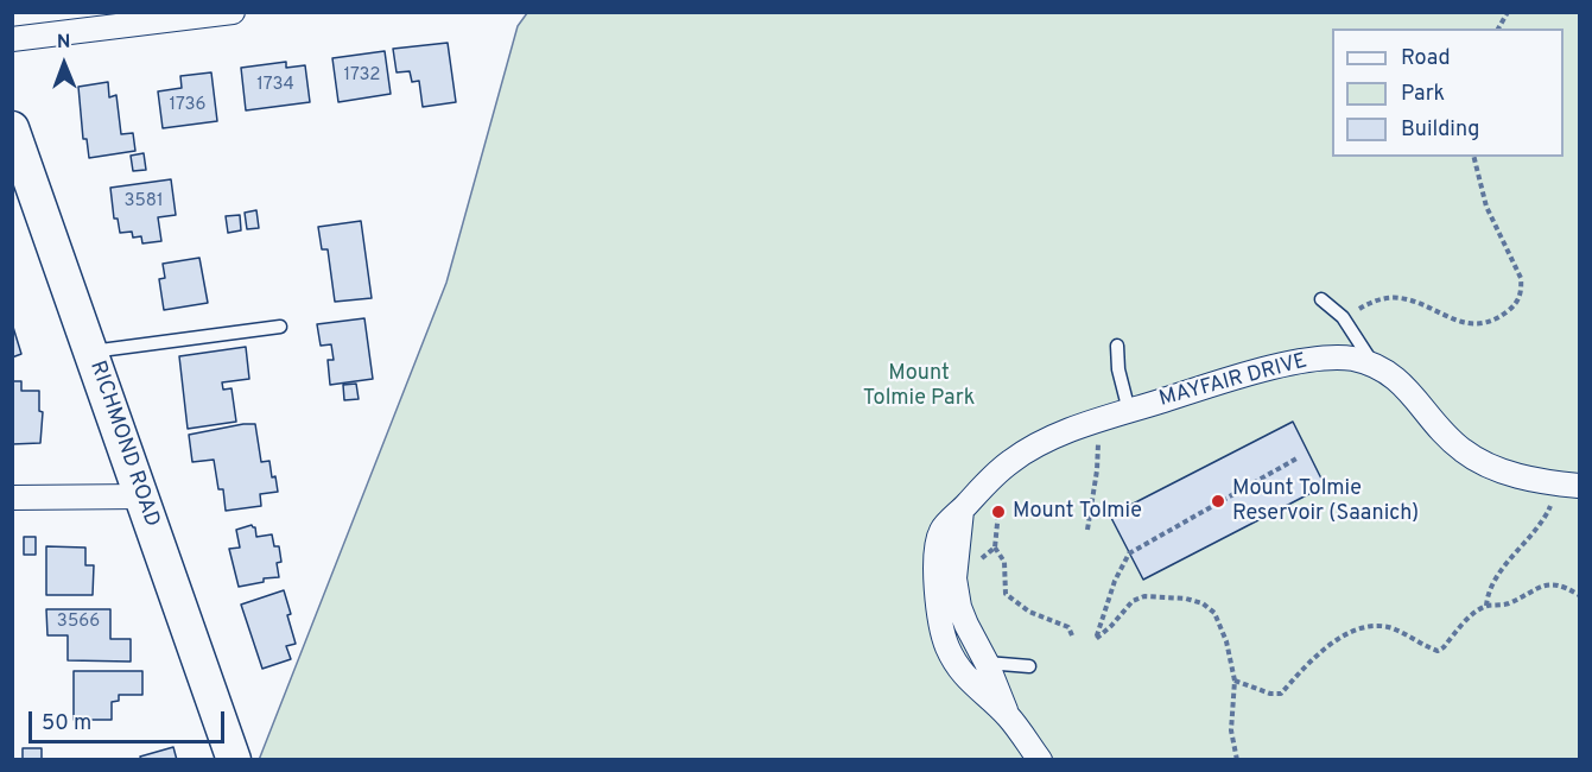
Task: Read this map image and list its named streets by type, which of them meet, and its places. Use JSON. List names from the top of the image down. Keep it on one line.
{"streets":{"main road":["RICHMOND ROAD"],"street":["MAYFAIR DRIVE"]},"parks":["Mount Tolmie Park"],"places":["Mount Tolmie Reservoir (Saanich)","Mount Tolmie"],"house_numbers":["1732","1734","1736","3581","3566"],"legend":["Road","Park","Building"],"scale_bar":"50 m","north":"top"}
